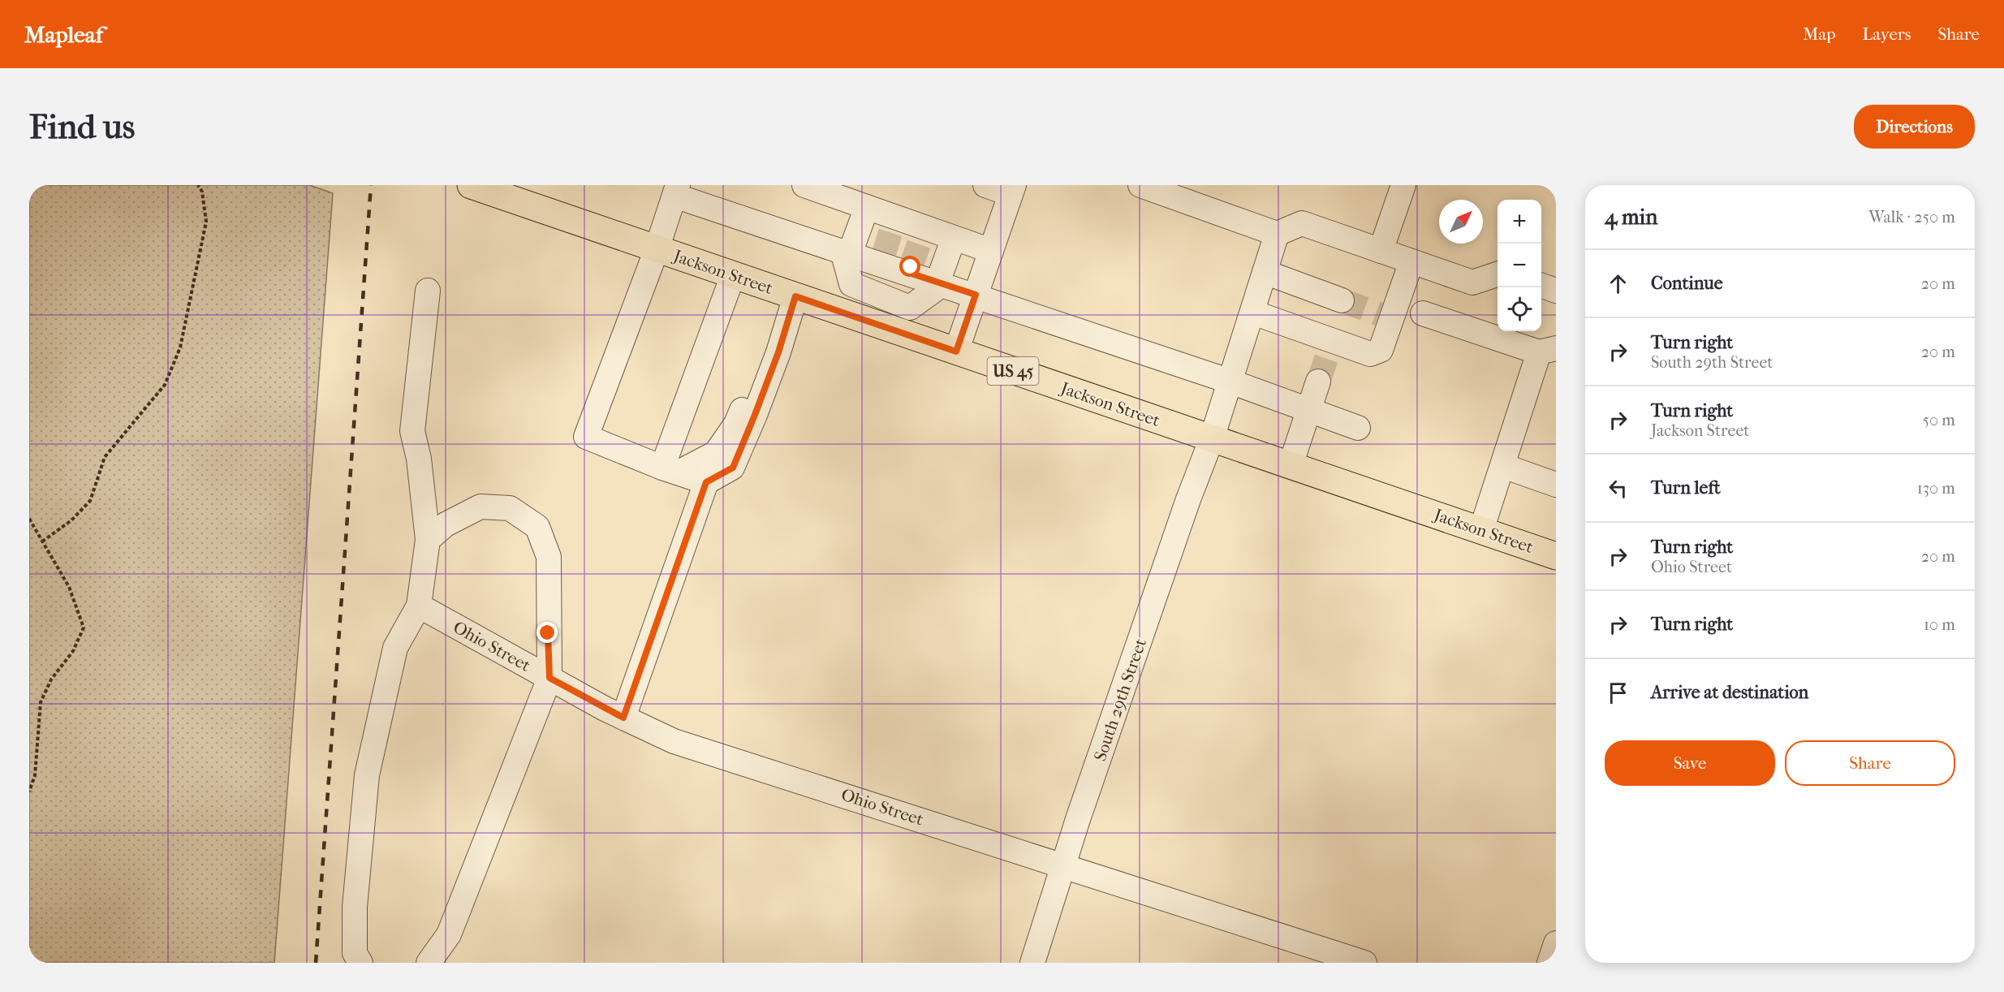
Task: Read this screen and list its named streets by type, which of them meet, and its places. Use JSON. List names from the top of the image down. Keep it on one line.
{"streets":{"main road":["Jackson Street","US 45"],"street":["Ohio Street","South 29th Street"]},"crossings":[["Jackson Street","South 29th Street"],["Ohio Street","South 29th Street"]],"north":"top right","page":{"header":"Mapleaf","nav":["Map","Layers","Share"],"buttons":["Directions",["Save","Share"]],"title":"Find us","heading":["4 min","Walk · 250 m"],"map_buttons":["+","−"],"list":[["Continue","20 m"],["Turn right","South 29th Street","20 m"],["Turn right","Jackson Street","50 m"],["Turn left","130 m"],["Turn right","Ohio Street","20 m"],["Turn right","10 m"],"Arrive at destination"]}}
